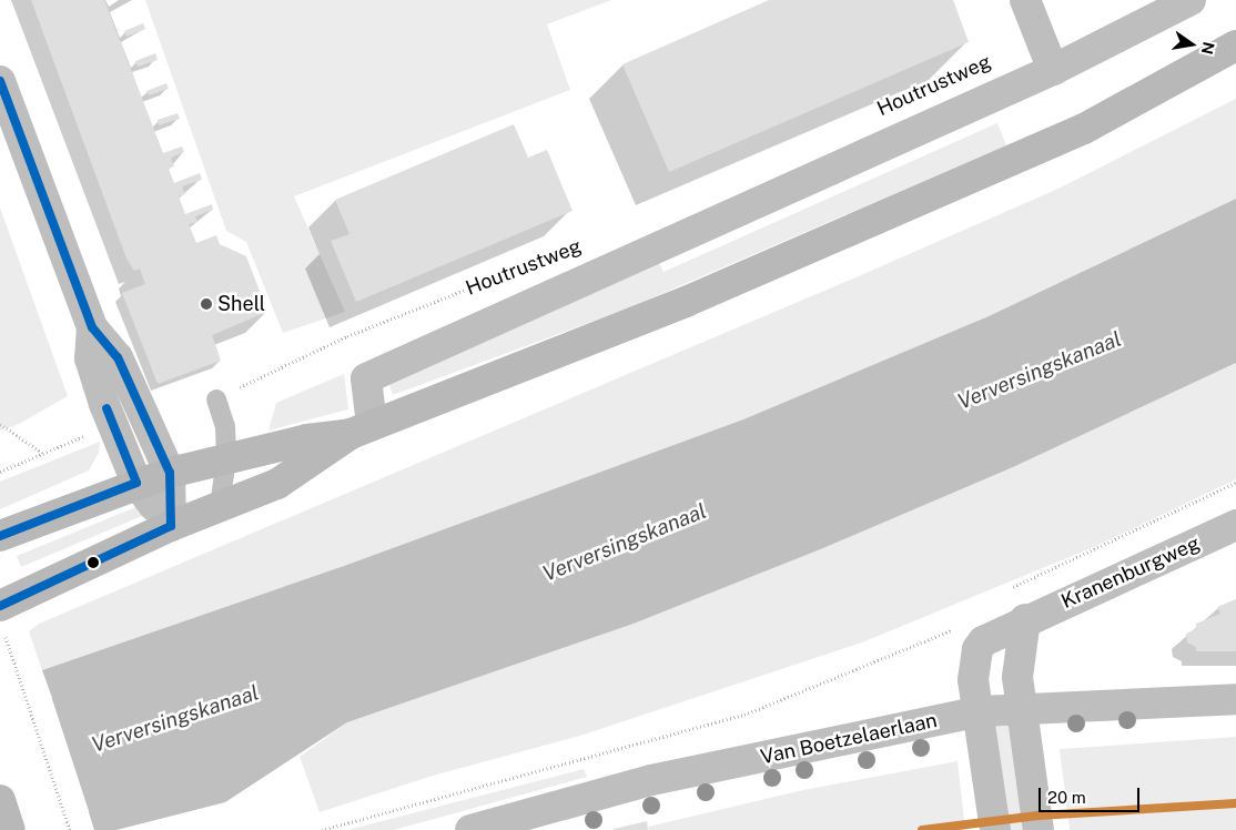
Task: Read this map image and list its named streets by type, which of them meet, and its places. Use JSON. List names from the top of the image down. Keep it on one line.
{"streets":{"street":["Houtrustweg","Kranenburgweg","Van Boetzelaerlaan"]},"crossings":[["Kranenburgweg","Van Boetzelaerlaan"]],"water":["Verversingskanaal"],"places":["Shell"],"scale_bar":"20 m","north":"right"}
